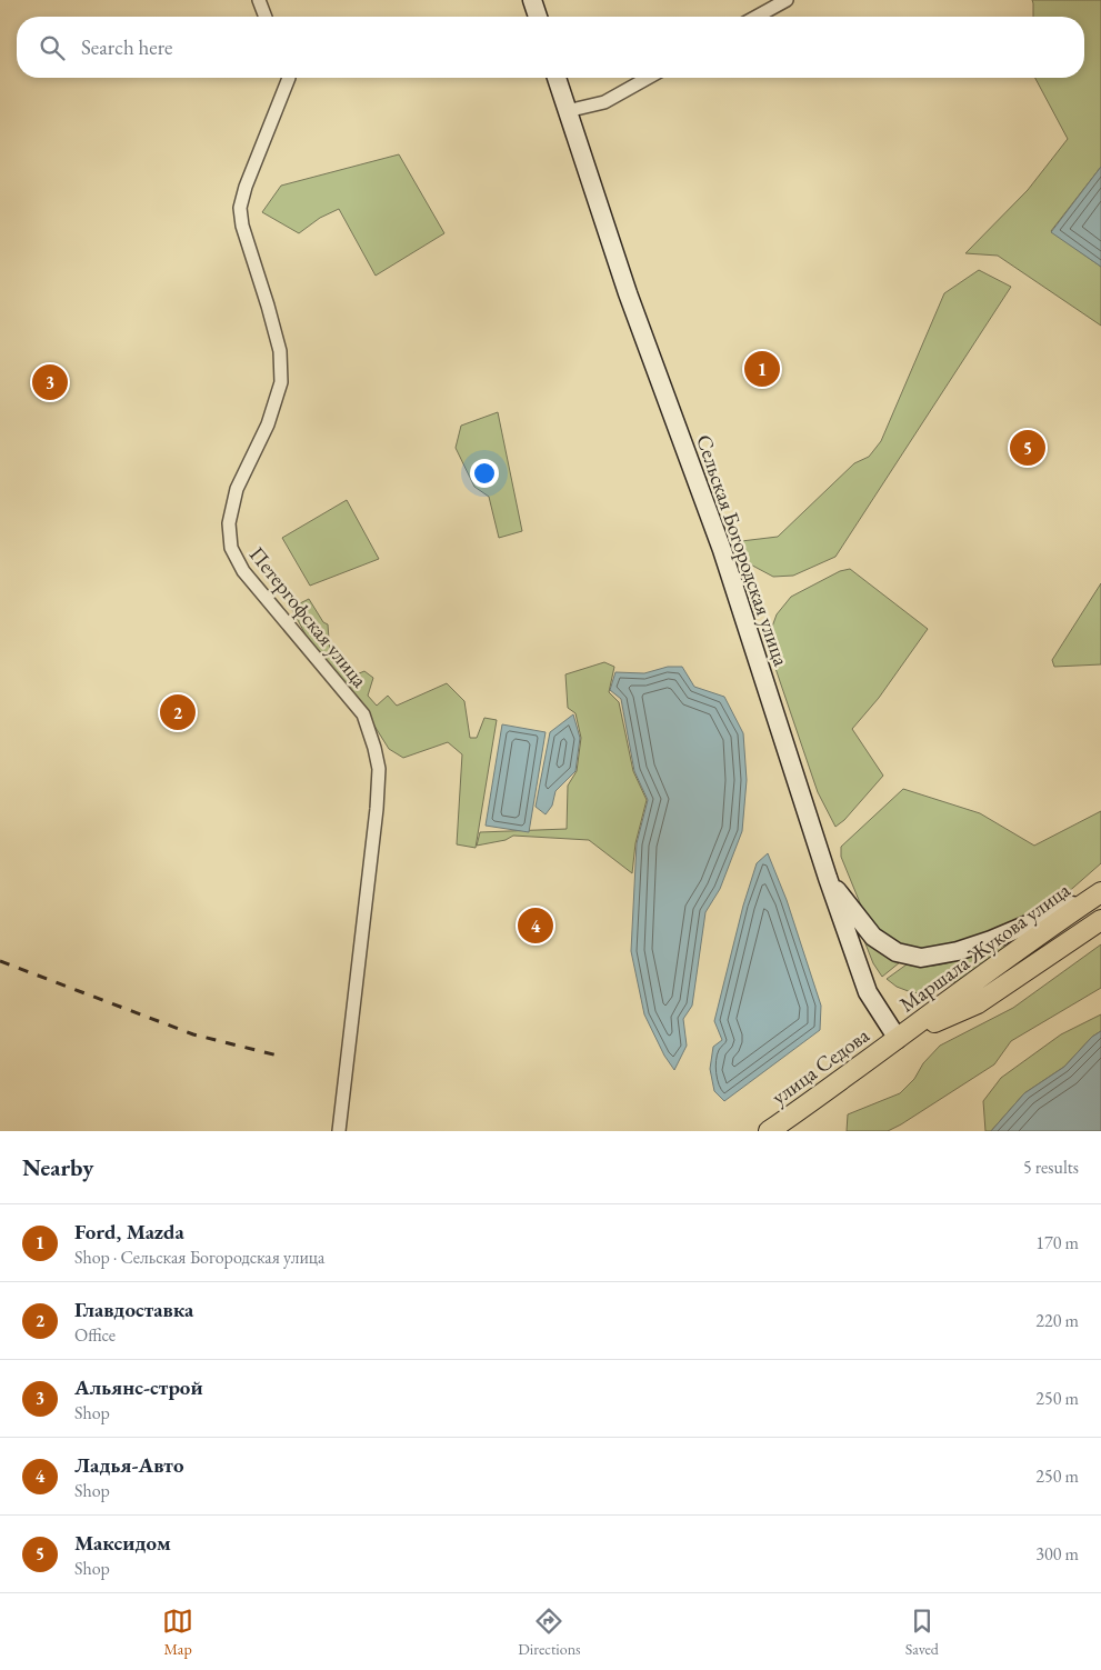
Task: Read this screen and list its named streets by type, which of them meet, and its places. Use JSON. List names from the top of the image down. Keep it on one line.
{"streets":{"main road":["Сельская Богородская улица","Маршала Жукова улица","улица Седова"],"street":["Петергофская улица"]},"crossings":[["Сельская Богородская улица","Маршала Жукова улица"],["Сельская Богородская улица","улица Седова"],["Маршала Жукова улица","улица Седова"]],"page":{"search":"Search here","pins":["1","3","5","2","4"],"heading":["Nearby","5 results"],"list":[{"mark":"1","name":"Ford, Mazda","note":"Shop · Сельская Богородская улица","value":"170 m"},{"mark":"2","name":"Главдоставка","note":"Office","value":"220 m"},{"mark":"3","name":"Альянс-строй","note":"Shop","value":"250 m"},{"mark":"4","name":"Ладья-Авто","note":"Shop","value":"250 m"},{"mark":"5","name":"Максидом","note":"Shop","value":"300 m"}],"nav":["Map","Directions","Saved"]}}
